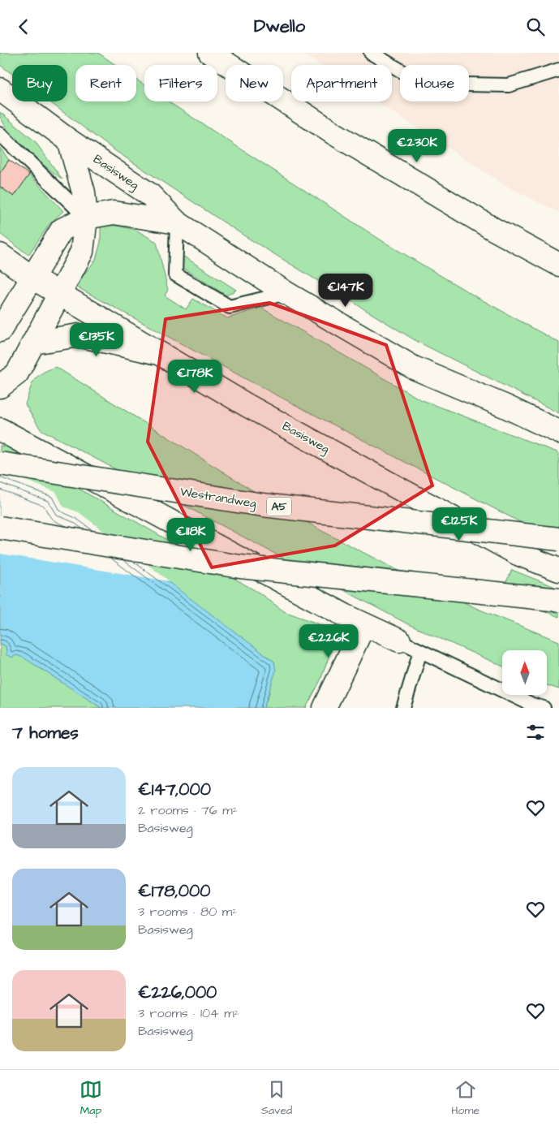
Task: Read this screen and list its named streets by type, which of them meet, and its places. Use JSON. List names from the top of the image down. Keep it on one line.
{"streets":{"main road":["Basisweg","Westrandweg","A5"]},"north":"top","page":{"header":"Dwello","chip":["Buy","Rent","Filters","New","Apartment","House"],"price":["€230K","€147K","€135K","€178K","€125K","€118K","€226K"],"heading":"7 homes","list":[{"name":"€147,000","note":"2 rooms · 76 m² · Basisweg"},{"name":"€178,000","note":"3 rooms · 80 m² · Basisweg"},{"name":"€226,000","note":"3 rooms · 104 m² · Basisweg"}],"tabs":["Map","Saved","Home"]}}
